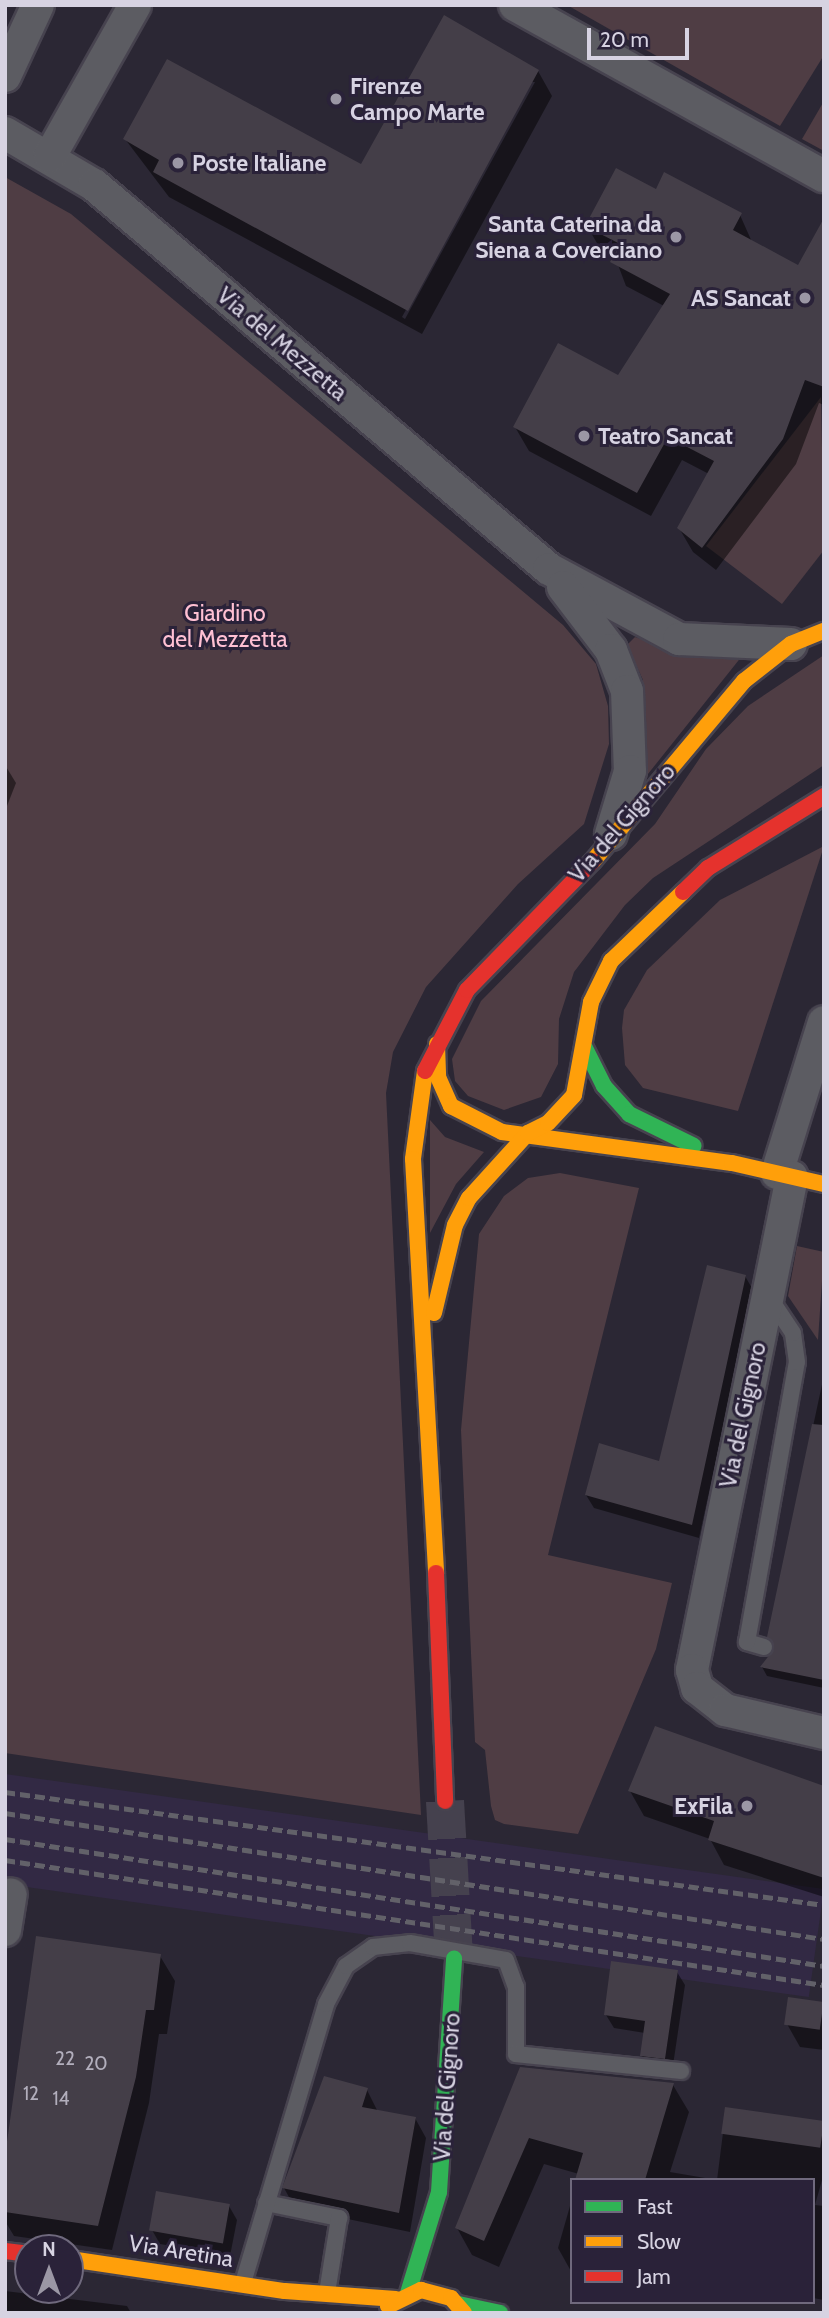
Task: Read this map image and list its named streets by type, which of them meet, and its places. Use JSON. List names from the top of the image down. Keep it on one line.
{"streets":{"main road":["Via del Gignoro","Via Aretina"],"street":["Via del Mezzetta"]},"crossings":[["Via del Mezzetta","Via del Gignoro"],["Via del Gignoro","Via Aretina"]],"parks":["Giardino del Mezzetta"],"places":["Firenze Campo Marte","Poste Italiane","Santa Caterina da Siena a Coverciano","AS Sancat","Teatro Sancat","ExFila"],"house_numbers":["22","20","12","14"],"legend":["Fast","Slow","Jam"],"scale_bar":"20 m","north":"top"}
